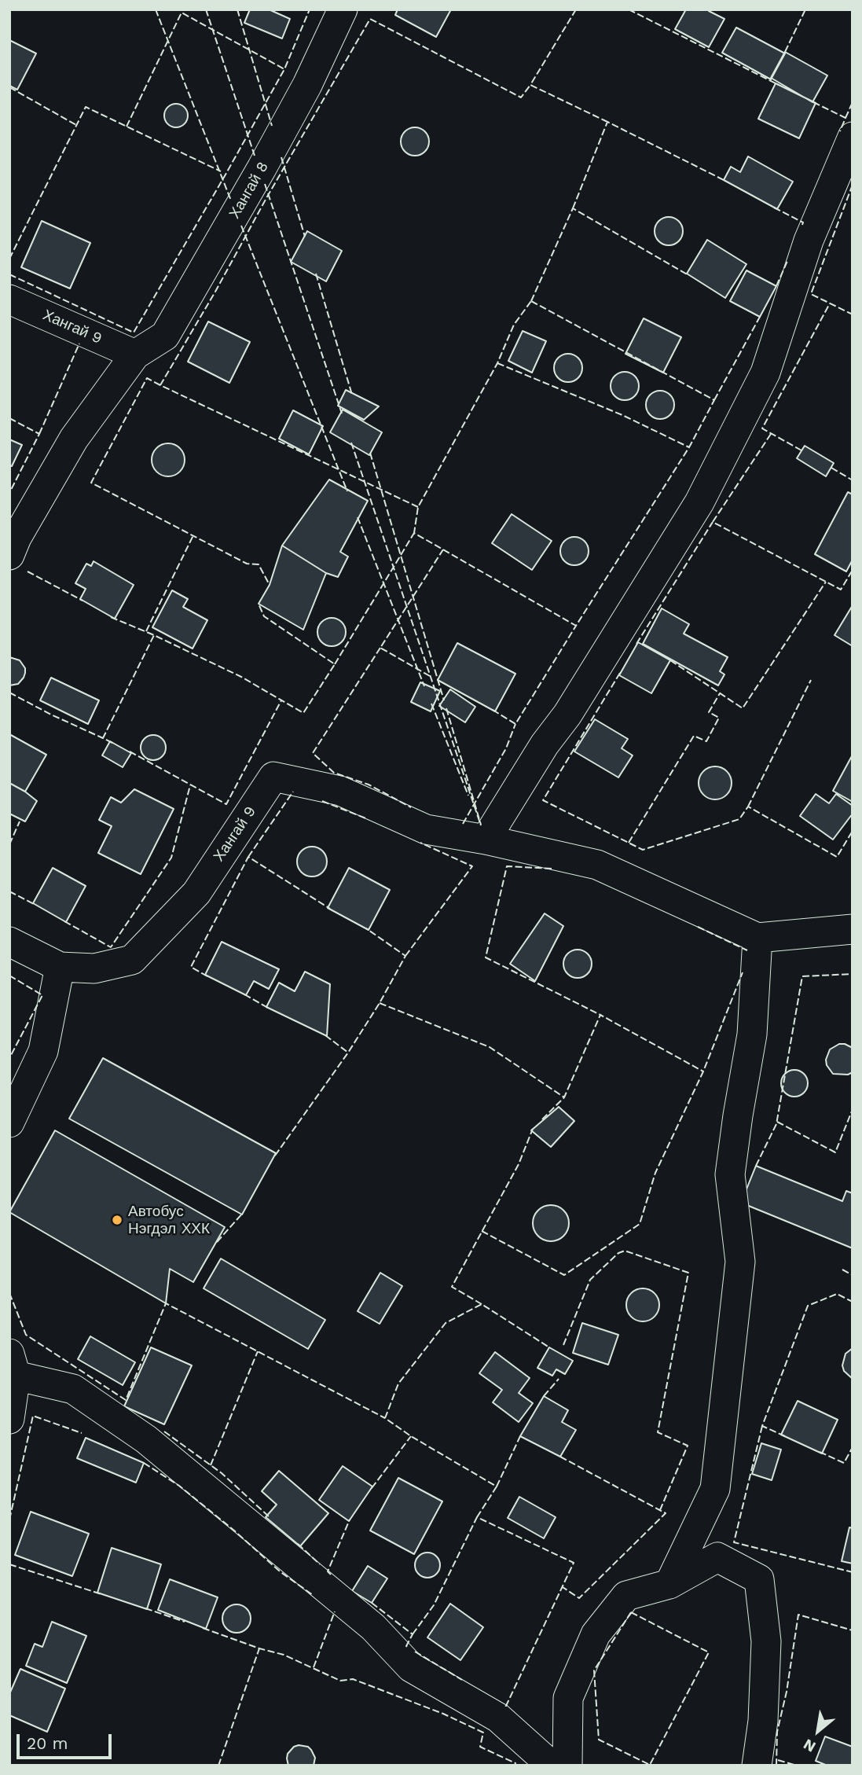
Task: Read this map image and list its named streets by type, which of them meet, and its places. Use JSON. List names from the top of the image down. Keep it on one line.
{"streets":{"street":["Хангай 8","Хангай 9"]},"crossings":[["Хангай 8","Хангай 9"]],"places":["Автобус Нэгдэл ХХК"],"scale_bar":"20 m","north":"bottom left"}
